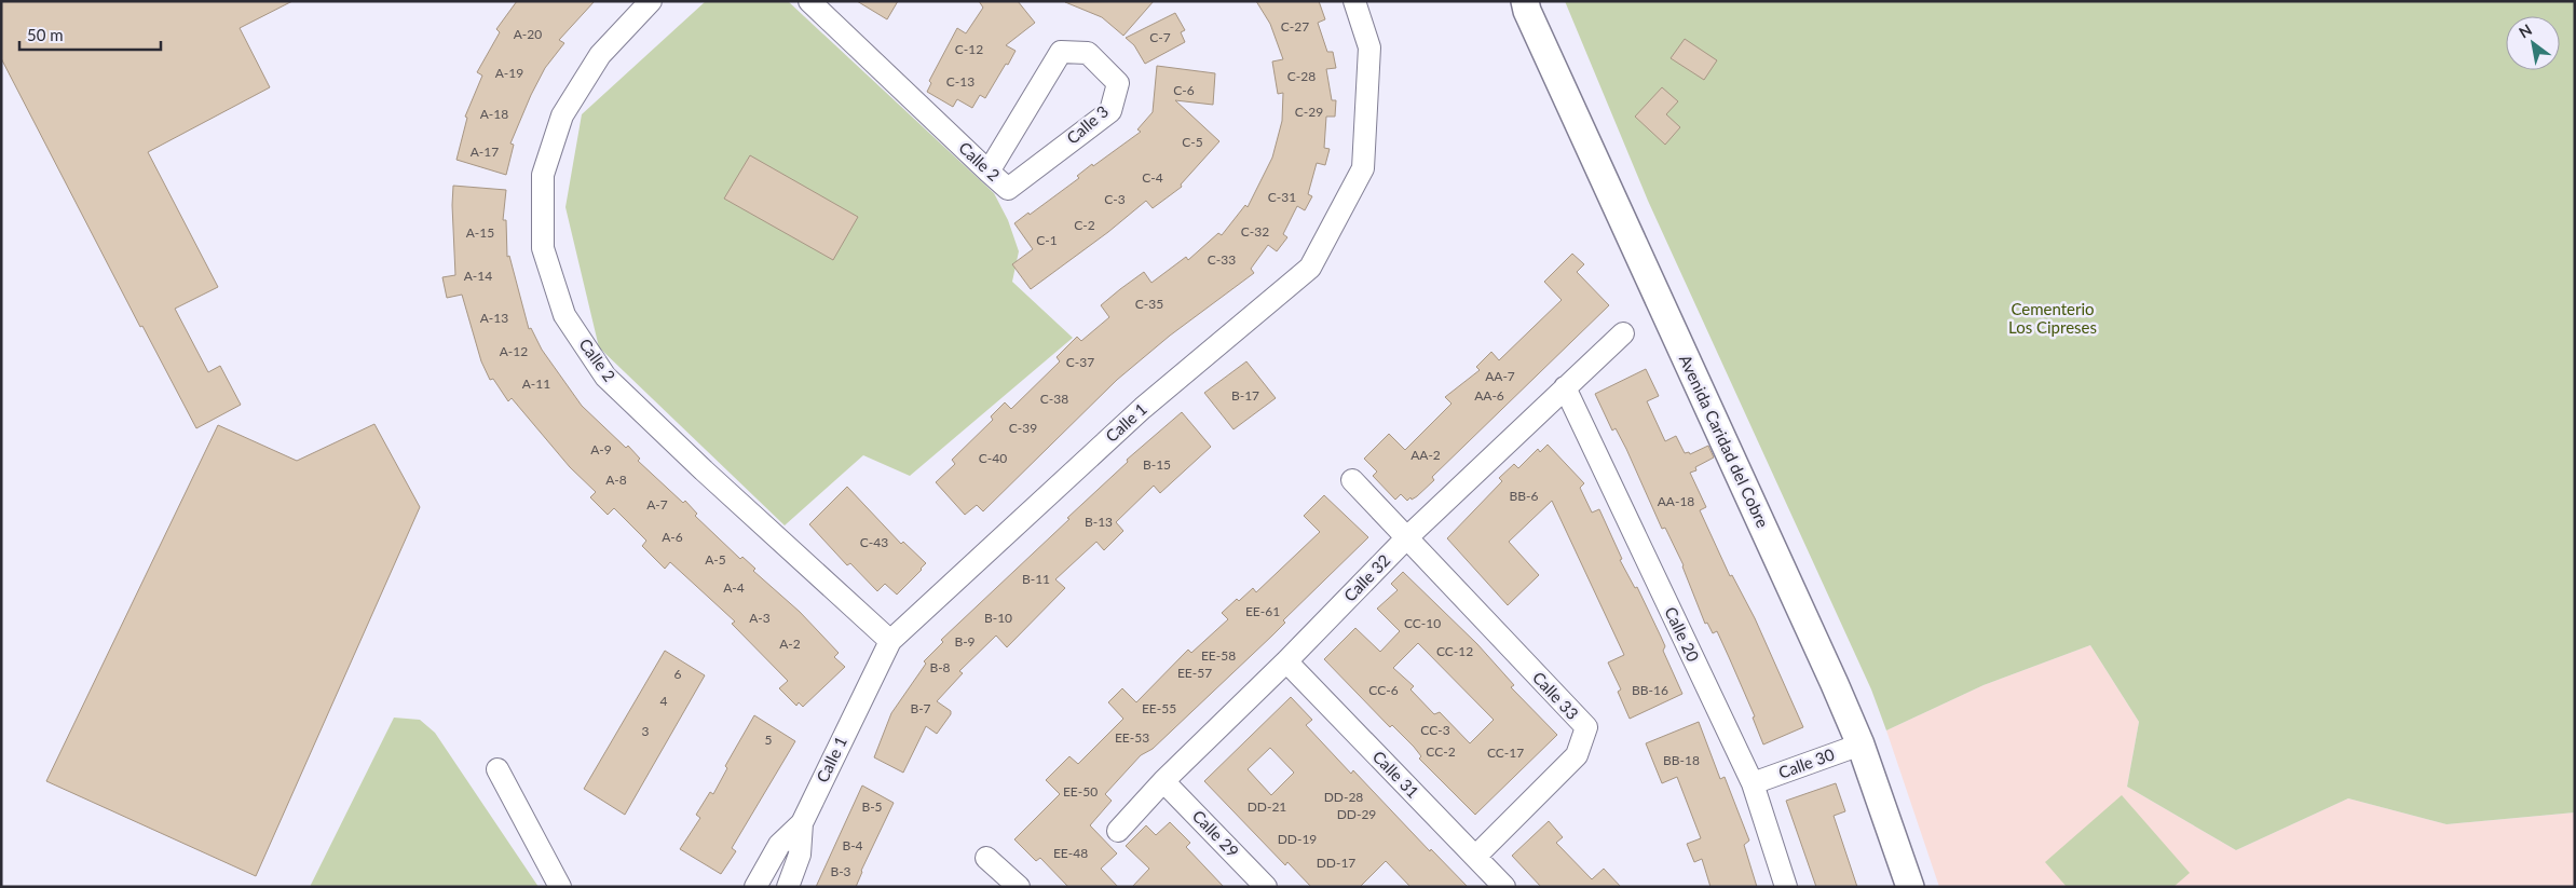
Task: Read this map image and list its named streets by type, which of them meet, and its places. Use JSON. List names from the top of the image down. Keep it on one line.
{"streets":{"street":["Calle 3","Calle 2","Calle 1","Avenida Caridad del Cobre","Calle 32","Calle 20","Calle 33","Calle 30","Calle 31","Calle 29"]},"crossings":[["Calle 3","Calle 2"],["Calle 2","Calle 1"],["Avenida Caridad del Cobre","Calle 30"],["Calle 32","Calle 20"],["Calle 32","Calle 33"],["Calle 32","Calle 31"],["Calle 32","Calle 29"],["Calle 20","Calle 30"],["Calle 33","Calle 31"]],"parks":["Cementerio Los Cipreses"],"house_numbers":["C-27","A-20","C-7","C-12","A-19","C-28","C-13","C-6","C-29","A-18","C-5","A-17","C-4","C-31","C-3","C-2","C-32","A-15","C-1","C-33","A-14","C-35","A-13","A-12","C-37","AA-7","A-11","B-17","AA-6","C-38","C-39","A-9","AA-2","C-40","B-15","A-8","BB-6","AA-18","A-7","B-13","A-6","C-43","A-5","B-11","A-4","EE-61","A-3","B-10","CC-10","B-9","A-2","CC-12","EE-58","B-8","EE-57","6","CC-6","BB-16","4","B-7","EE-55","CC-3","3","EE-53","5","CC-2","CC-17","BB-18","EE-50","DD-28","B-5","DD-21","DD-29","DD-19","B-4","EE-48","DD-17","B-3"],"scale_bar":"50 m","north":"top left"}
